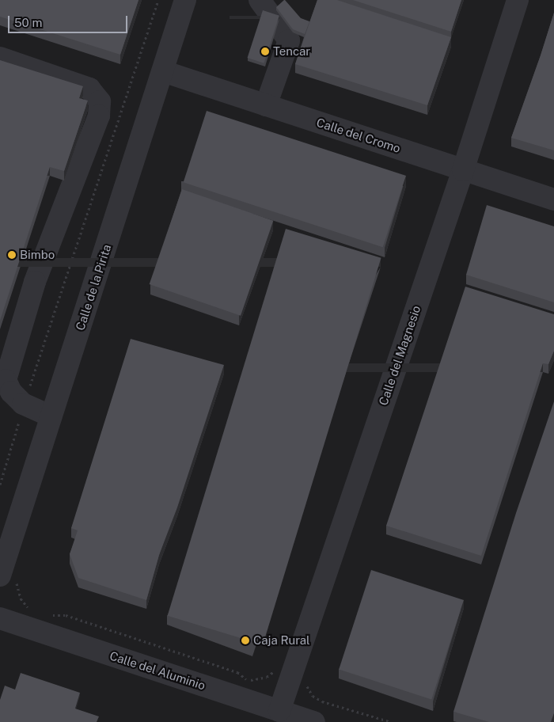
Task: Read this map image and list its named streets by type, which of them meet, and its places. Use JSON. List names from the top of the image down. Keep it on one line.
{"streets":{"street":["Calle del Cromo","Calle de la Pirita","Calle del Magnesio","Calle del Aluminio"]},"crossings":[["Calle del Cromo","Calle de la Pirita"],["Calle del Cromo","Calle del Magnesio"],["Calle del Magnesio","Calle del Aluminio"]],"places":["Tencar","Bimbo","Caja Rural"],"scale_bar":"50 m"}
